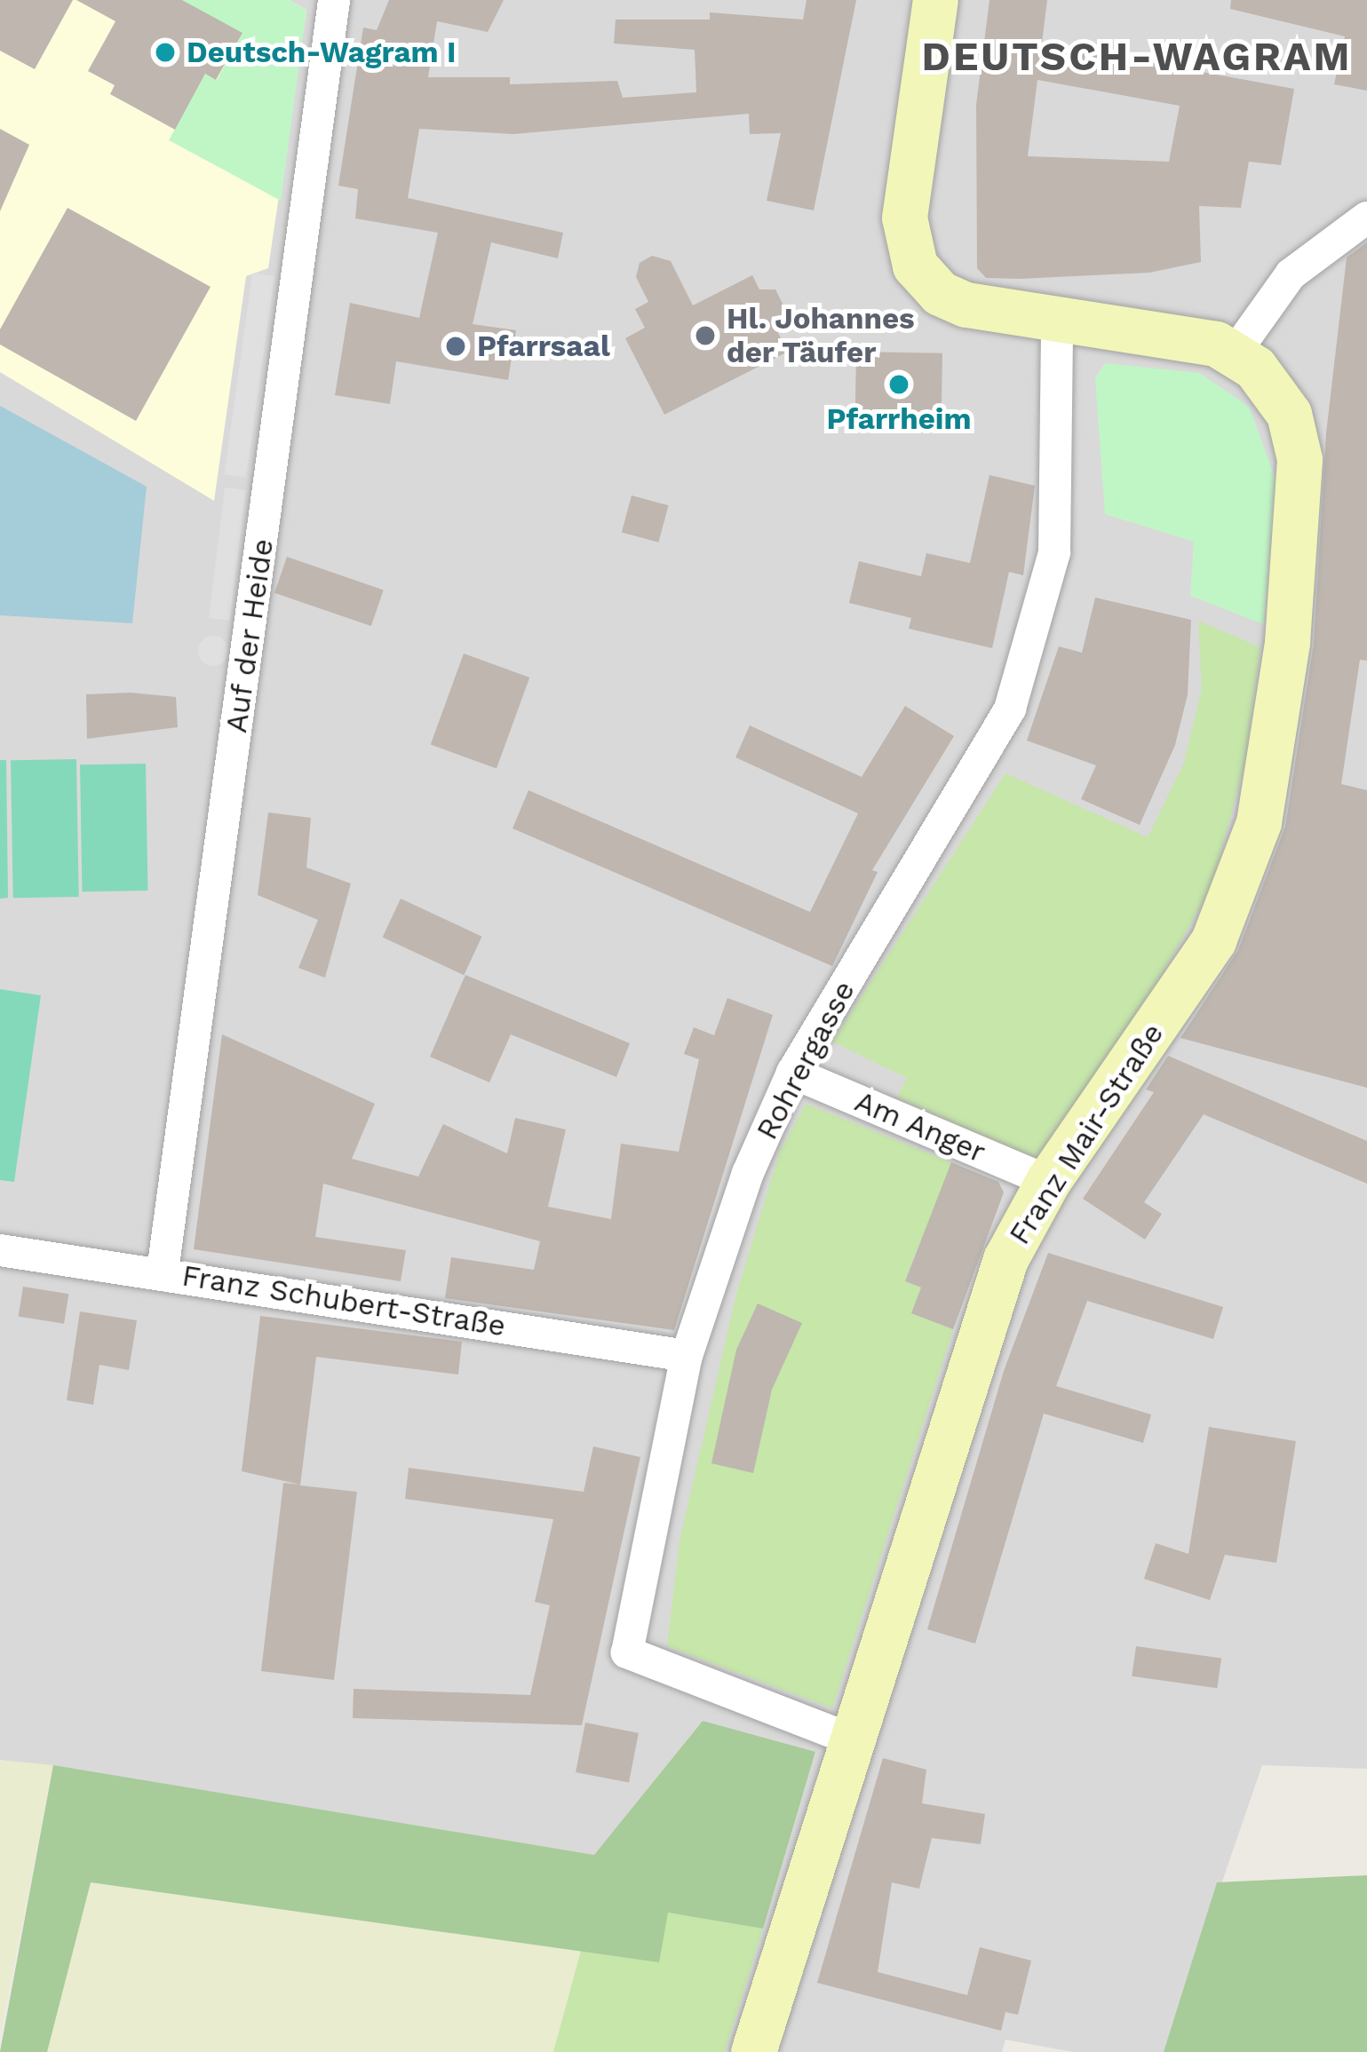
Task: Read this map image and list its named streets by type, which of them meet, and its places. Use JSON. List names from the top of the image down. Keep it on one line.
{"streets":{"main road":["Franz Mair-Straße"],"street":["Auf der Heide","Rohrergasse","Am Anger","Franz Schubert-Straße"]},"crossings":[["Auf der Heide","Franz Schubert-Straße"],["Rohrergasse","Am Anger"],["Rohrergasse","Franz Mair-Straße"],["Rohrergasse","Franz Schubert-Straße"],["Am Anger","Franz Mair-Straße"]],"districts":["DEUTSCH-WAGRAM"],"places":["Deutsch-Wagram I","Hl. Johannes der Täufer","Pfarrsaal","Pfarrheim"]}
